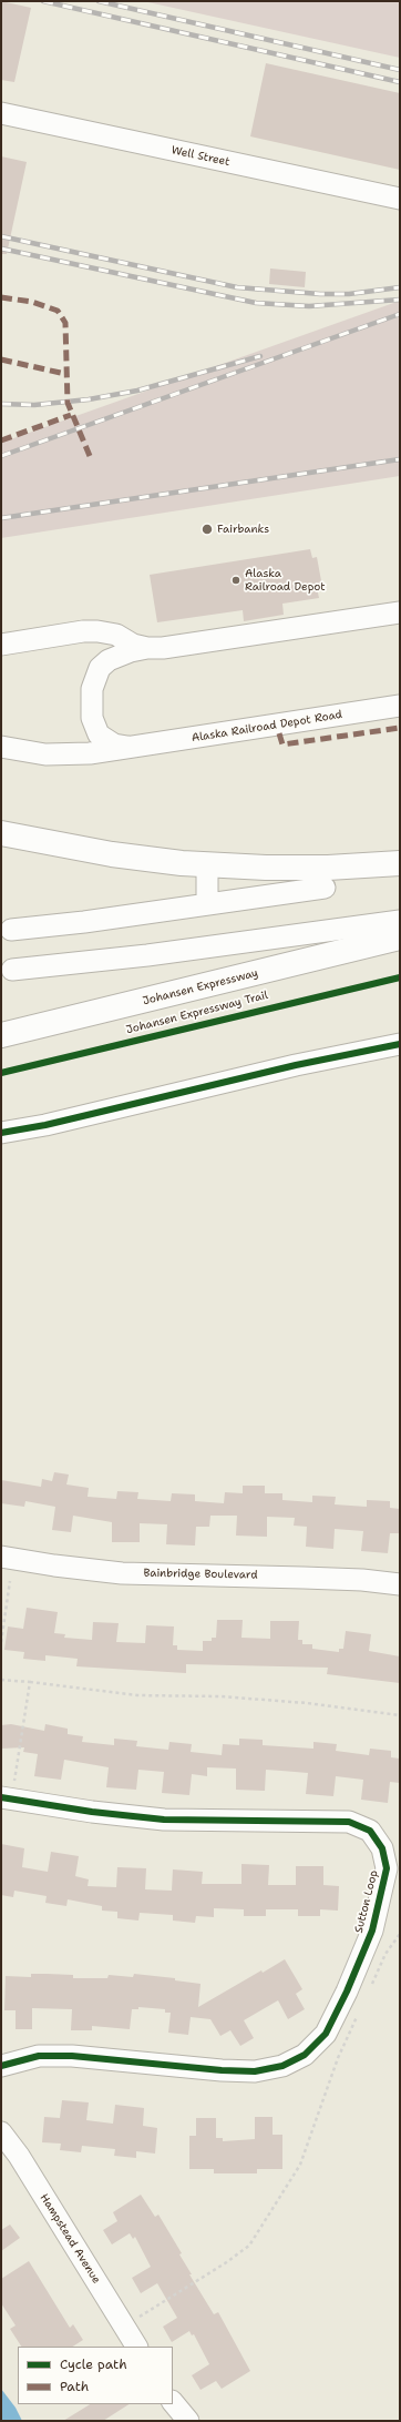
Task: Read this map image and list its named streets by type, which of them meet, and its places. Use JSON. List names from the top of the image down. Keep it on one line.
{"streets":{"highway":["Johansen Expressway"],"street":["Well Street","Alaska Railroad Depot Road","Bainbridge Boulevard","Sutton Loop","Hampstead Avenue"],"cycle path":["Johansen Expressway Trail"]},"places":["Fairbanks","Alaska Railroad Depot"],"legend":["Cycle path","Path"]}
